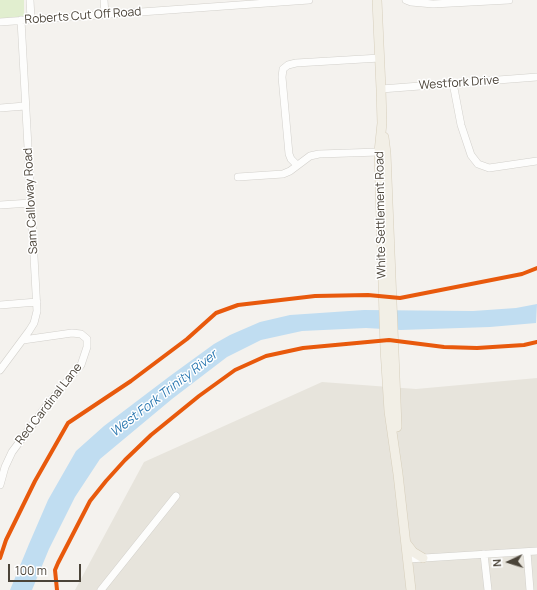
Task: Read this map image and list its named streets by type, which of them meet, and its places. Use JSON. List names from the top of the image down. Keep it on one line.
{"streets":{"main road":["White Settlement Road"],"street":["Roberts Cut Off Road","Westfork Drive","Sam Calloway Road","Red Cardinal Lane"]},"crossings":[["Roberts Cut Off Road","Sam Calloway Road"],["Westfork Drive","White Settlement Road"],["Sam Calloway Road","Red Cardinal Lane"]],"water":["West Fork Trinity River"],"scale_bar":"100 m","north":"left"}
